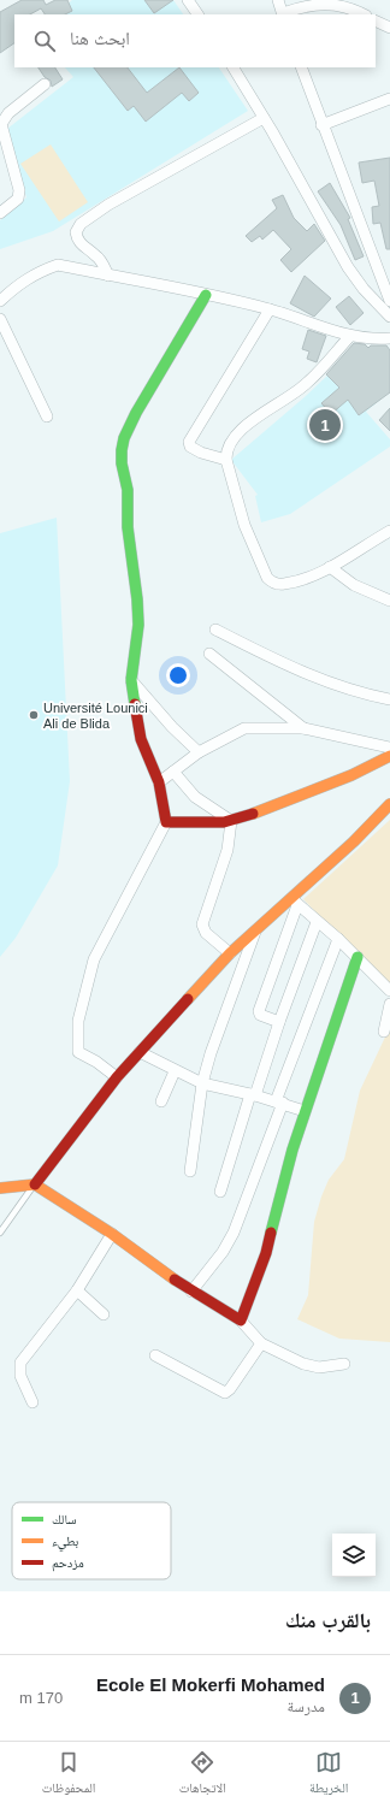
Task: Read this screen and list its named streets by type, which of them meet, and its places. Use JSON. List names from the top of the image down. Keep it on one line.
{"places":["Université Lounici Ali de Blida"],"legend":["سالك","بطيء","مزدحم"],"page":{"search":"ابحث هنا","pins":"1","heading":"بالقرب منك","list":[{"mark":"1","name":"Ecole El Mokerfi Mohamed","note":"مدرسة","value":"170 m"}],"nav":["الخريطة","الاتجاهات","المحفوظات"]}}
